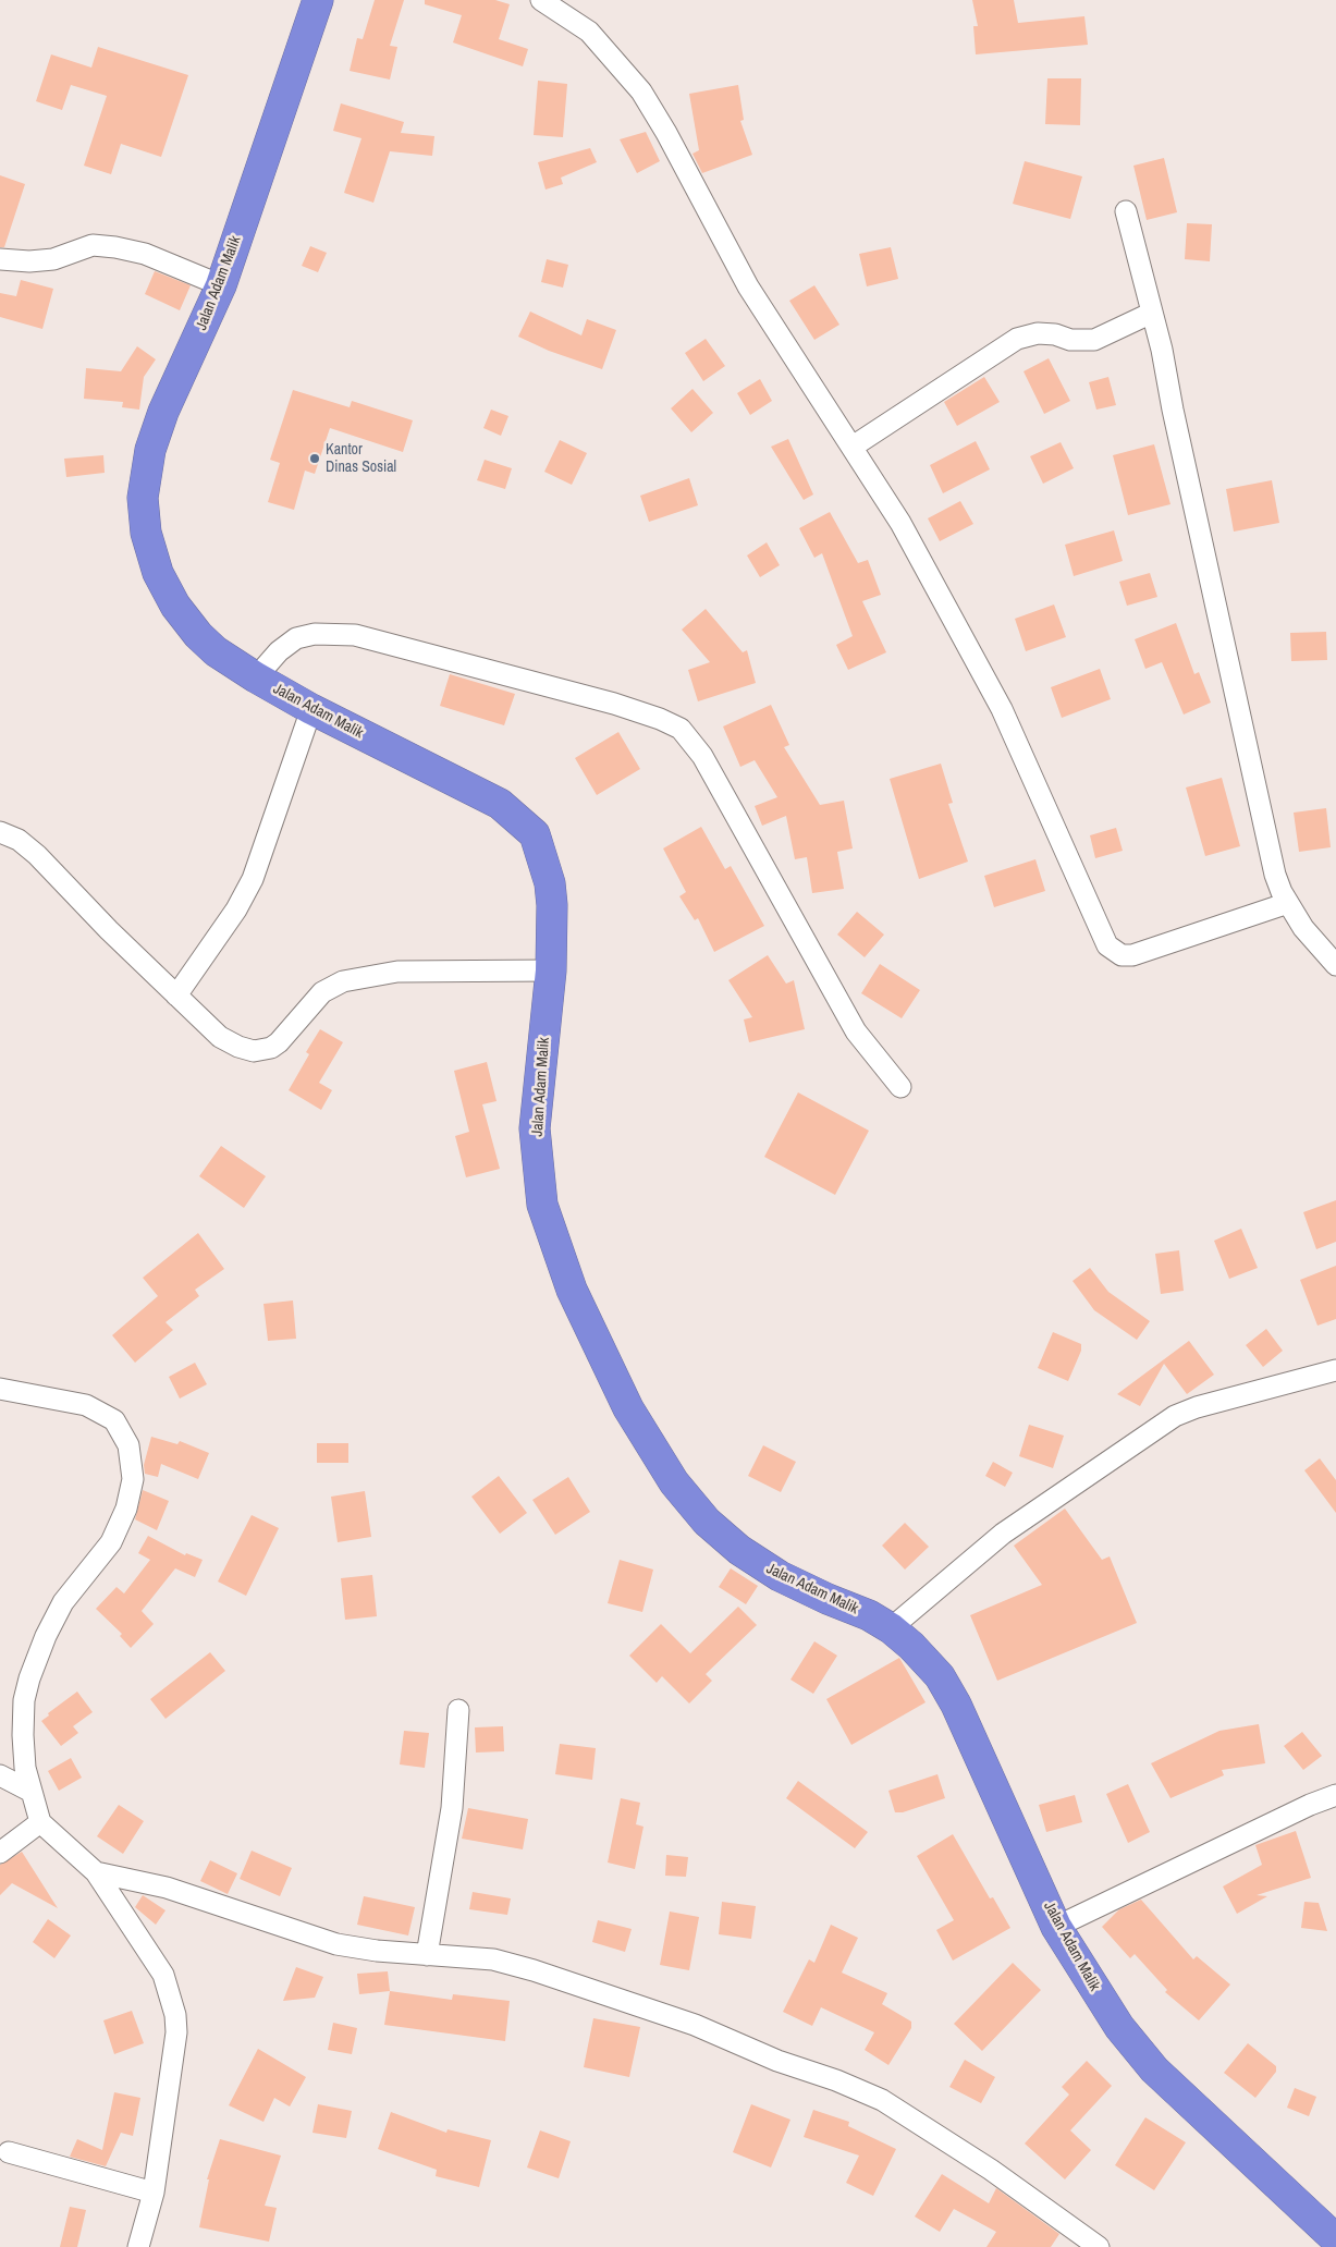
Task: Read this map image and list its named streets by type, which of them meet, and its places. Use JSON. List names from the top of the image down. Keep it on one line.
{"streets":{"highway":["Jalan Adam Malik"]},"places":["Kantor Dinas Sosial"]}
